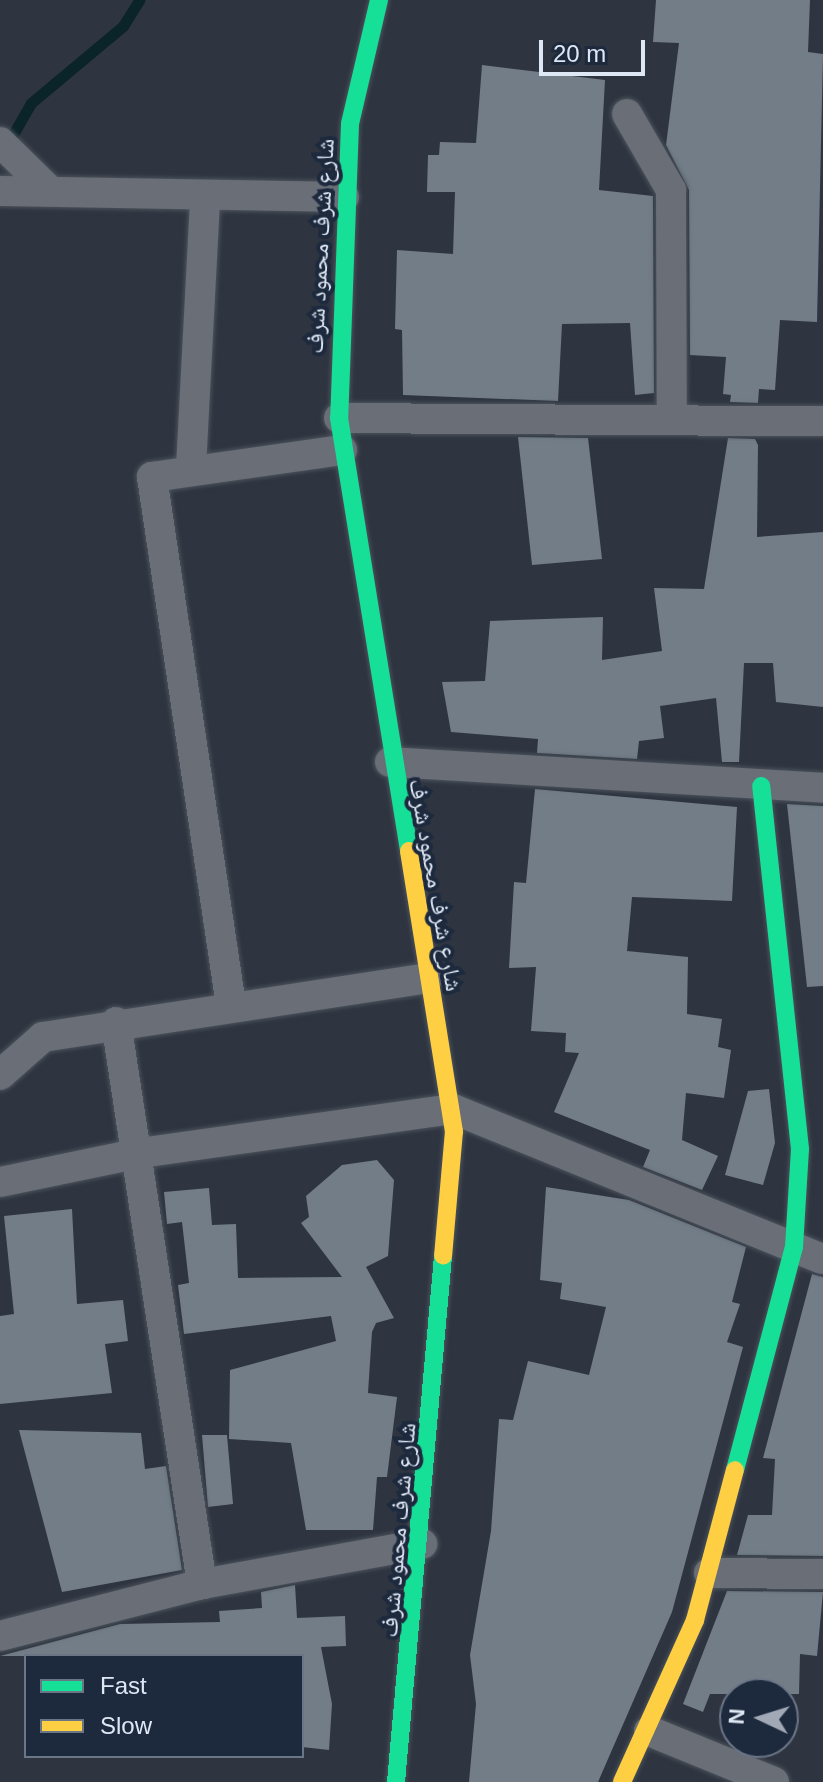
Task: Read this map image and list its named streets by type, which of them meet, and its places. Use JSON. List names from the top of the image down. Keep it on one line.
{"streets":{"street":["شارع شرف محمود شرف"]},"legend":["Fast","Slow"],"scale_bar":"20 m","north":"left"}
